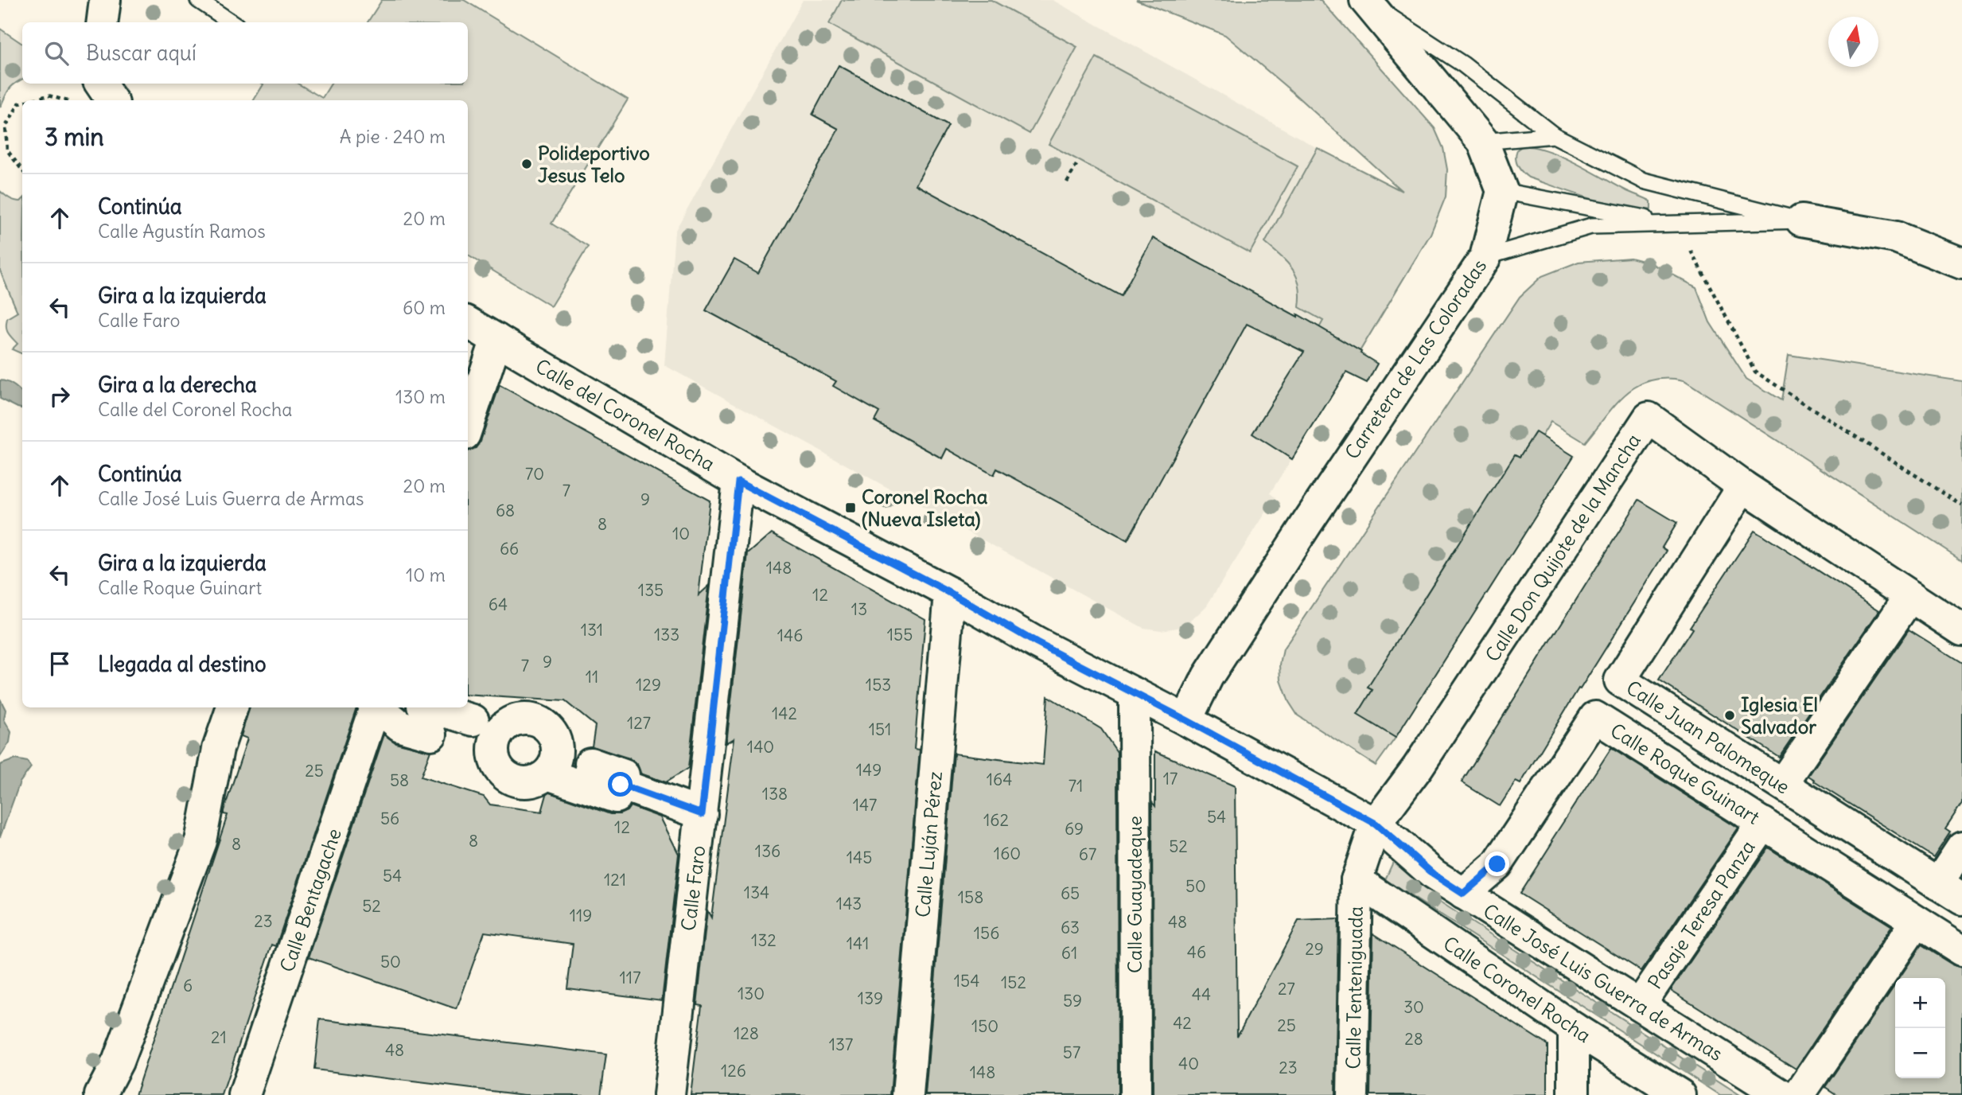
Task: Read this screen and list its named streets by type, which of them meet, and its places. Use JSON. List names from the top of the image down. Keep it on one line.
{"streets":{"street":["Carretera de Las Coloradas","Calle del Coronel Rocha","Calle Don Quijote de la Mancha","Calle Juan Palomeque","Calle Roque Guinart","Calle Luján Pérez","Calle Faro","Calle Guayadeque","Calle Bentagache","Pasaje Teresa Panza","Calle José Luis Guerra de Armas","Calle Tenteniguada","Calle Coronel Rocha"]},"crossings":[["Carretera de Las Coloradas","Calle del Coronel Rocha"],["Calle del Coronel Rocha","Calle Don Quijote de la Mancha"],["Calle del Coronel Rocha","Calle Luján Pérez"],["Calle del Coronel Rocha","Calle Faro"],["Calle del Coronel Rocha","Calle Guayadeque"],["Calle del Coronel Rocha","Calle José Luis Guerra de Armas"],["Calle del Coronel Rocha","Calle Tenteniguada"],["Calle Don Quijote de la Mancha","Calle Juan Palomeque"],["Calle Don Quijote de la Mancha","Calle José Luis Guerra de Armas"],["Calle Don Quijote de la Mancha","Calle Tenteniguada"],["Calle Roque Guinart","Pasaje Teresa Panza"],["Calle Roque Guinart","Calle José Luis Guerra de Armas"],["Pasaje Teresa Panza","Calle José Luis Guerra de Armas"],["Calle José Luis Guerra de Armas","Calle Tenteniguada"],["Calle Tenteniguada","Calle Coronel Rocha"]],"places":{"other":["Polideportivo Jesus Telo","Iglesia El Salvador"],"transit":["Coronel Rocha (Nueva Isleta)"]},"house_numbers":["70","7","9","68","8","10","66","148","135","12","64","13","131","133","155","146","9","7","11","129","153","142","127","151","140","149","25","17","164","58","71","138","147","54","56","162","12","69","8","8","52","136","160","67","145","54","121","50","134","65","158","143","52","119","23","48","63","156","132","141","29","46","61","50","117","154","152","6","27","130","44","139","59","30","42","25","150","128","21","28","137","48","57","40","23","126","148"],"north":"top","page":{"search":"Buscar aquí","heading":["3 min","A pie · 240 m"],"list":[["Continúa","Calle Agustín Ramos","20 m"],["Gira a la izquierda","Calle Faro","60 m"],["Gira a la derecha","Calle del Coronel Rocha","130 m"],["Continúa","Calle José Luis Guerra de Armas","20 m"],["Gira a la izquierda","Calle Roque Guinart","10 m"],"Llegada al destino"],"map_buttons":["+","−"]}}
